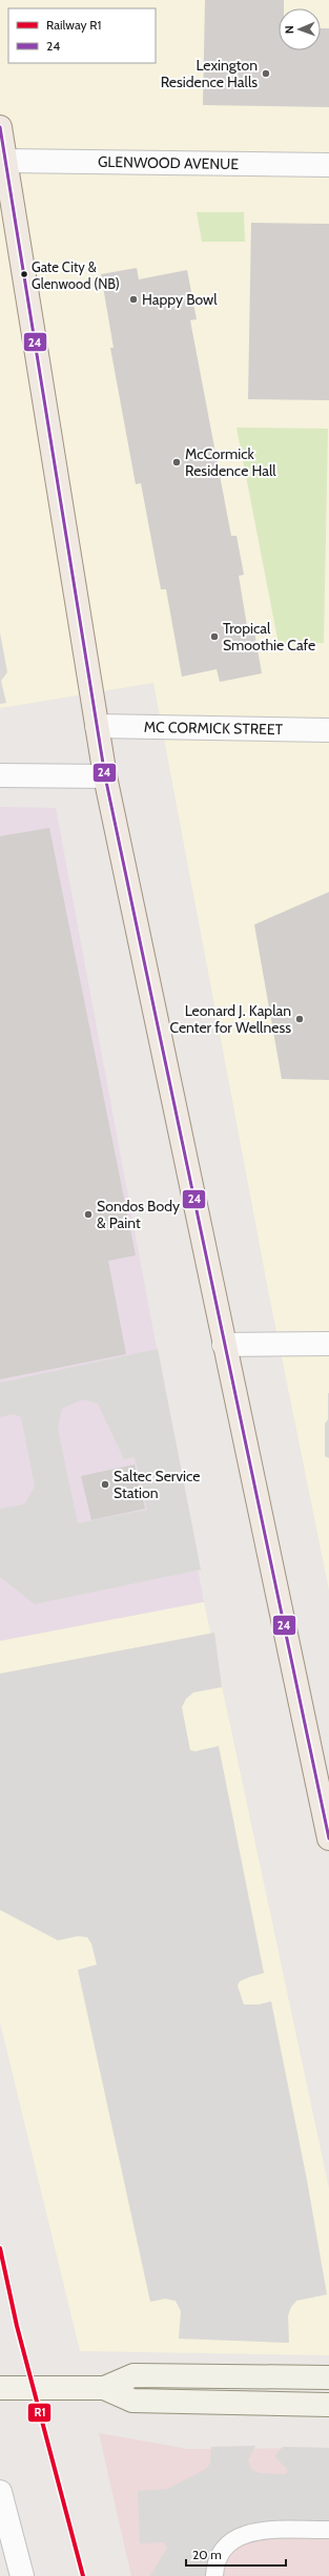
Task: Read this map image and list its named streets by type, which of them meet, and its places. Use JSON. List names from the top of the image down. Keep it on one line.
{"streets":{"street":["GLENWOOD AVENUE","MC CORMICK STREET"]},"places":["Lexington Residence Halls","Gate City & Glenwood (NB)","Happy Bowl","McCormick Residence Hall","Tropical Smoothie Cafe","Leonard J. Kaplan Center for Wellness","Sondos Body & Paint","Saltec Service Station"],"lines":["transit line 24","rail line R1"],"legend":["Railway R1","24"],"scale_bar":"20 m","north":"left"}
